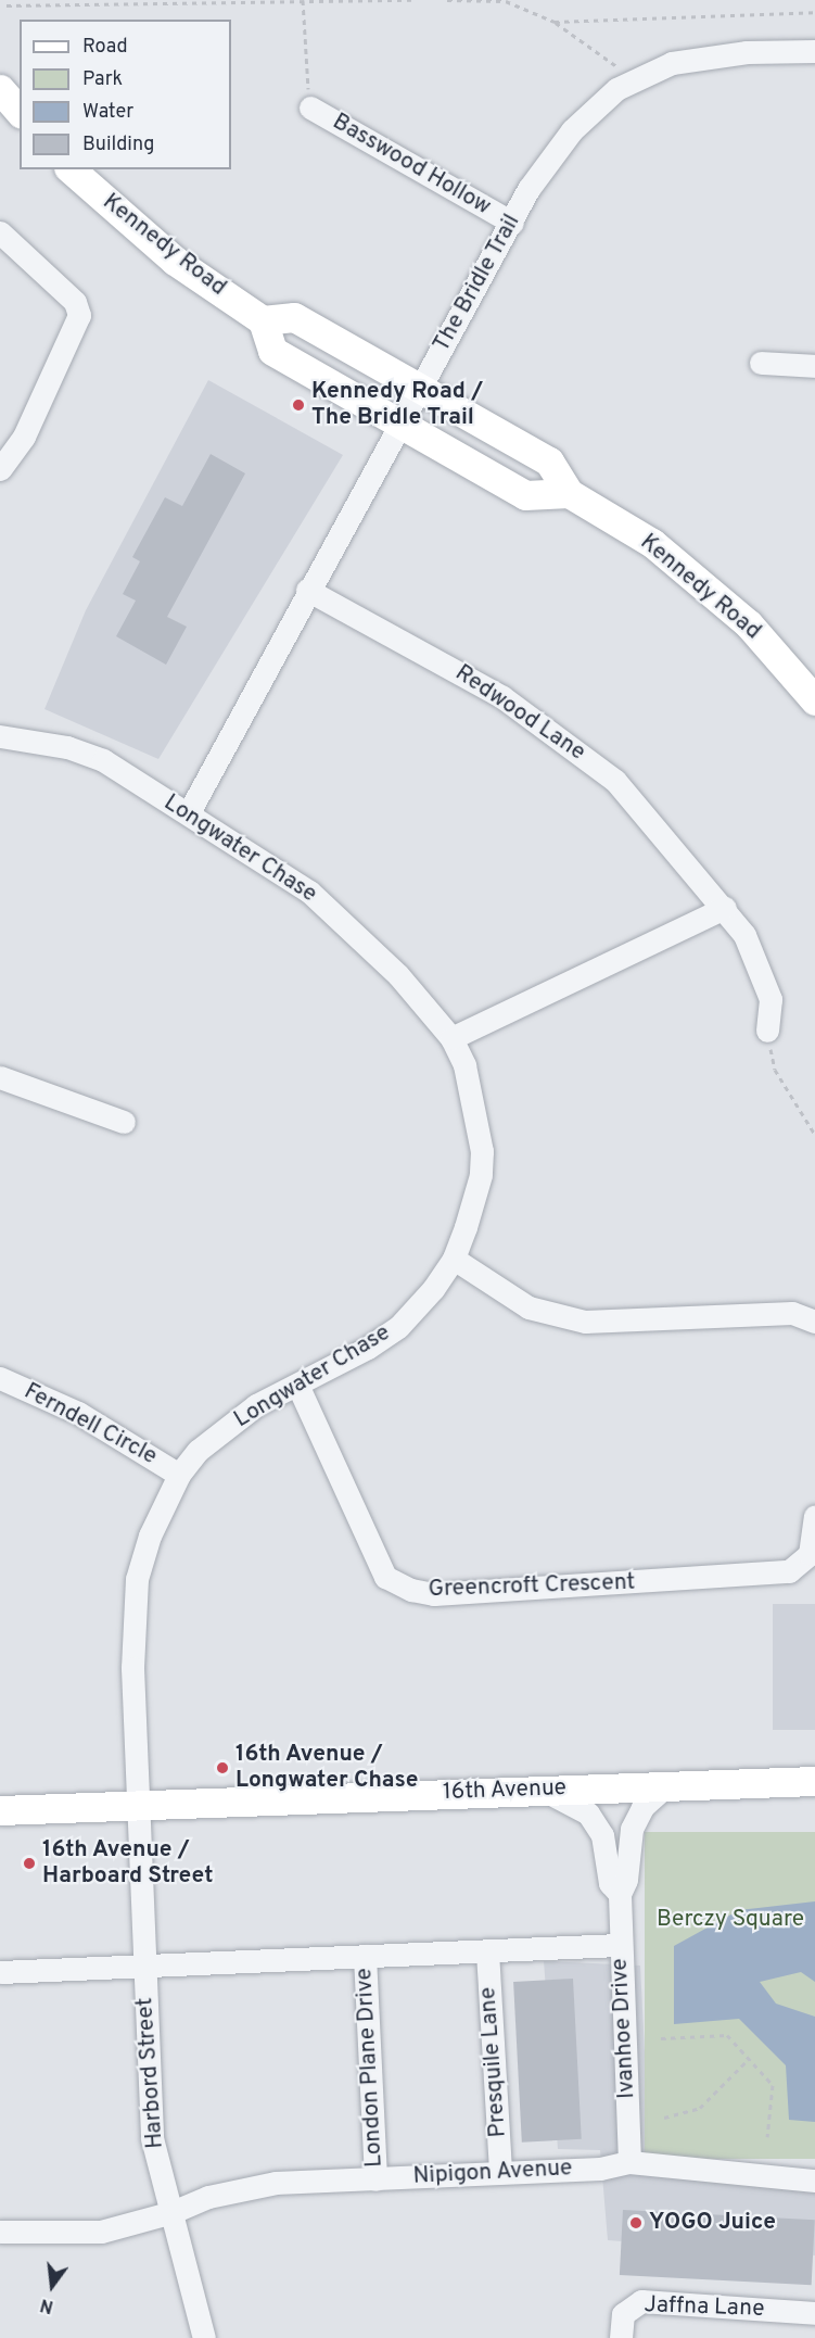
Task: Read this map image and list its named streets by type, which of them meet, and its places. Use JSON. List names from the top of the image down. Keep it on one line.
{"streets":{"main road":["Kennedy Road","16th Avenue"],"street":["Basswood Hollow","The Bridle Trail","Redwood Lane","Longwater Chase","Ferndell Circle","Greencroft Crescent","Ivanhoe Drive","Presquile Lane","London Plane Drive","Harbord Street","Nipigon Avenue","Jaffna Lane"]},"crossings":[["Basswood Hollow","The Bridle Trail"],["Kennedy Road","The Bridle Trail"],["The Bridle Trail","Redwood Lane"],["The Bridle Trail","Longwater Chase"],["Longwater Chase","Ferndell Circle"],["Longwater Chase","Greencroft Crescent"],["Longwater Chase","16th Avenue"],["Longwater Chase","Harbord Street"],["16th Avenue","Ivanhoe Drive"],["16th Avenue","Harbord Street"],["Ivanhoe Drive","Nipigon Avenue"],["Presquile Lane","Nipigon Avenue"],["London Plane Drive","Nipigon Avenue"],["Harbord Street","Nipigon Avenue"]],"parks":["Berczy Square"],"places":["Kennedy Road / The Bridle Trail","16th Avenue / Longwater Chase","16th Avenue / Harboard Street","YOGO Juice"],"legend":["Road","Park","Water","Building"],"north":"bottom"}
